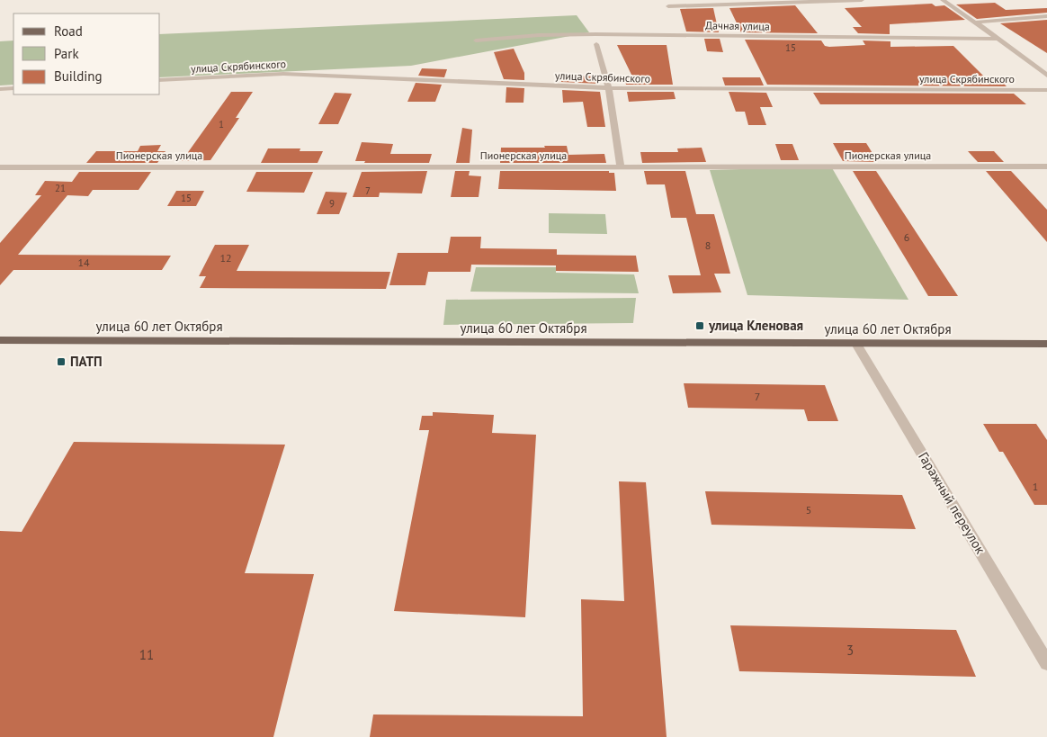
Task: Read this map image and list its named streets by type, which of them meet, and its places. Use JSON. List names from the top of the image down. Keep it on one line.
{"streets":{"main road":["улица 60 лет Октября"],"street":["Дачная улица","улица Скрябинского","Пионерская улица","Гаражный переулок"]},"crossings":[["улица 60 лет Октября","Гаражный переулок"]],"places":{"transit":["улица Кленовая","ПАТП"]},"house_numbers":["15","1","21","7","15","9","6","8","12","14","7","1","5","3","11"],"legend":["Road","Park","Building"]}
